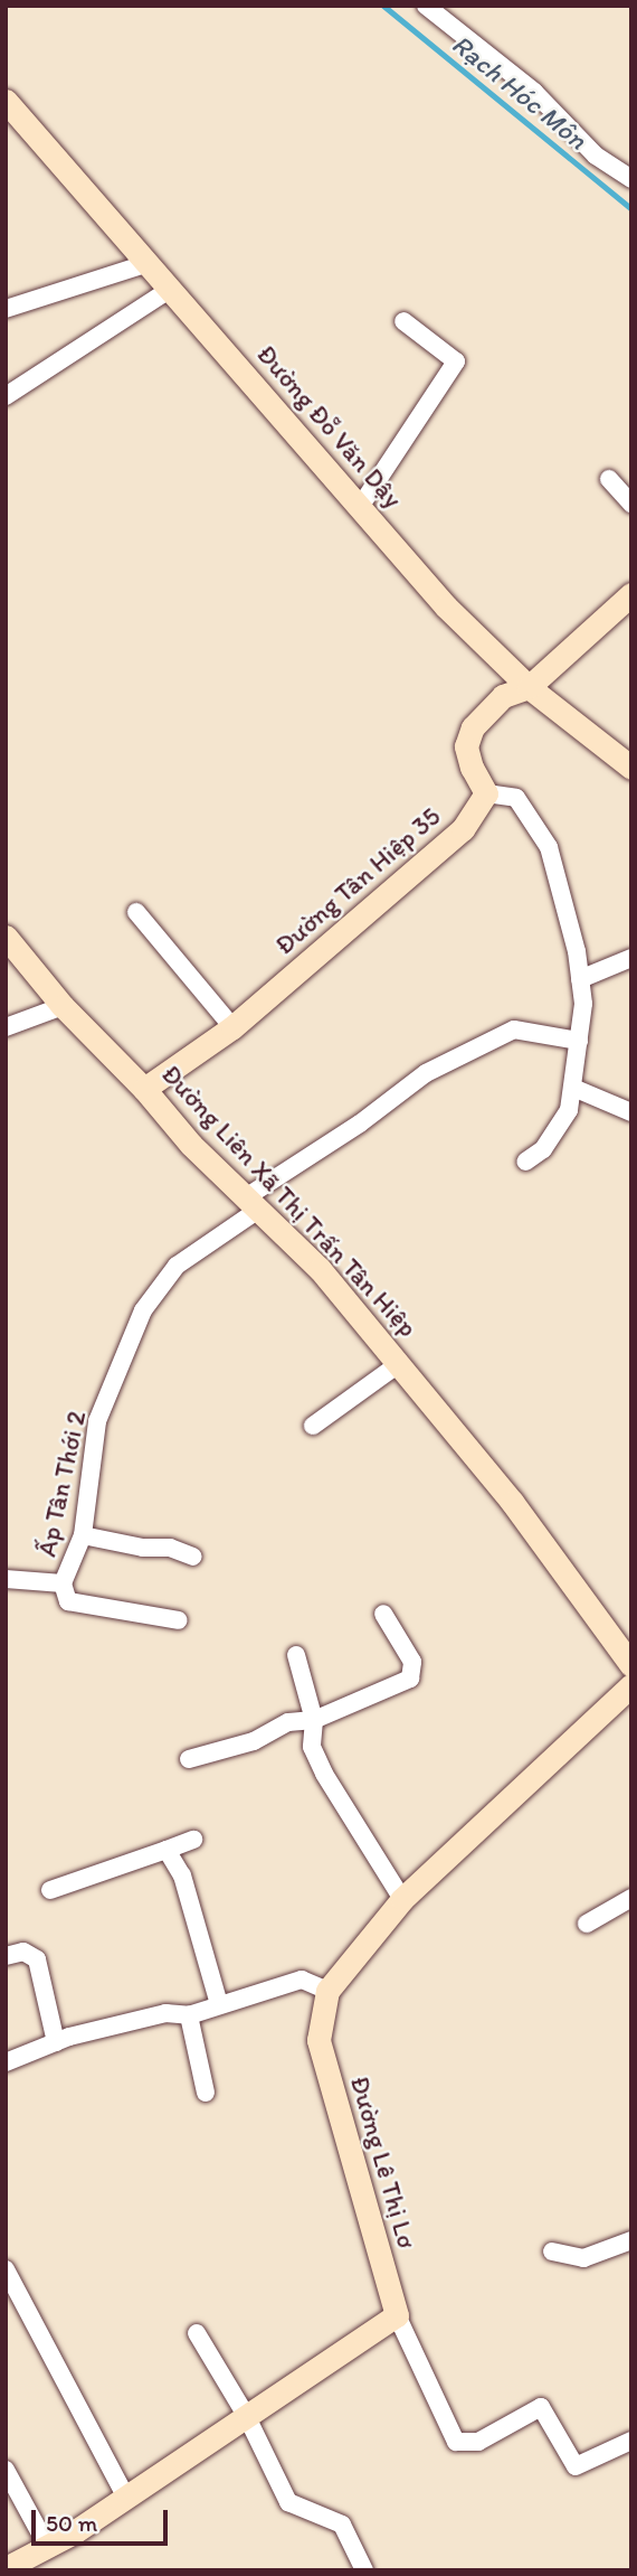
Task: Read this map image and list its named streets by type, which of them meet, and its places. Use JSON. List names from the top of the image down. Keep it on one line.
{"streets":{"street":["Đường Đỗ Văn Dậy","Đường Tân Hiệp 35","Đường Liên Xã Thị Trấn Tân Hiệp","Ấp Tân Thới 2","Đường Lê Thị Lơ"]},"crossings":[["Đường Tân Hiệp 35","Đường Liên Xã Thị Trấn Tân Hiệp"],["Đường Liên Xã Thị Trấn Tân Hiệp","Ấp Tân Thới 2"]],"water":["Rạch Hóc Môn"],"scale_bar":"50 m"}
